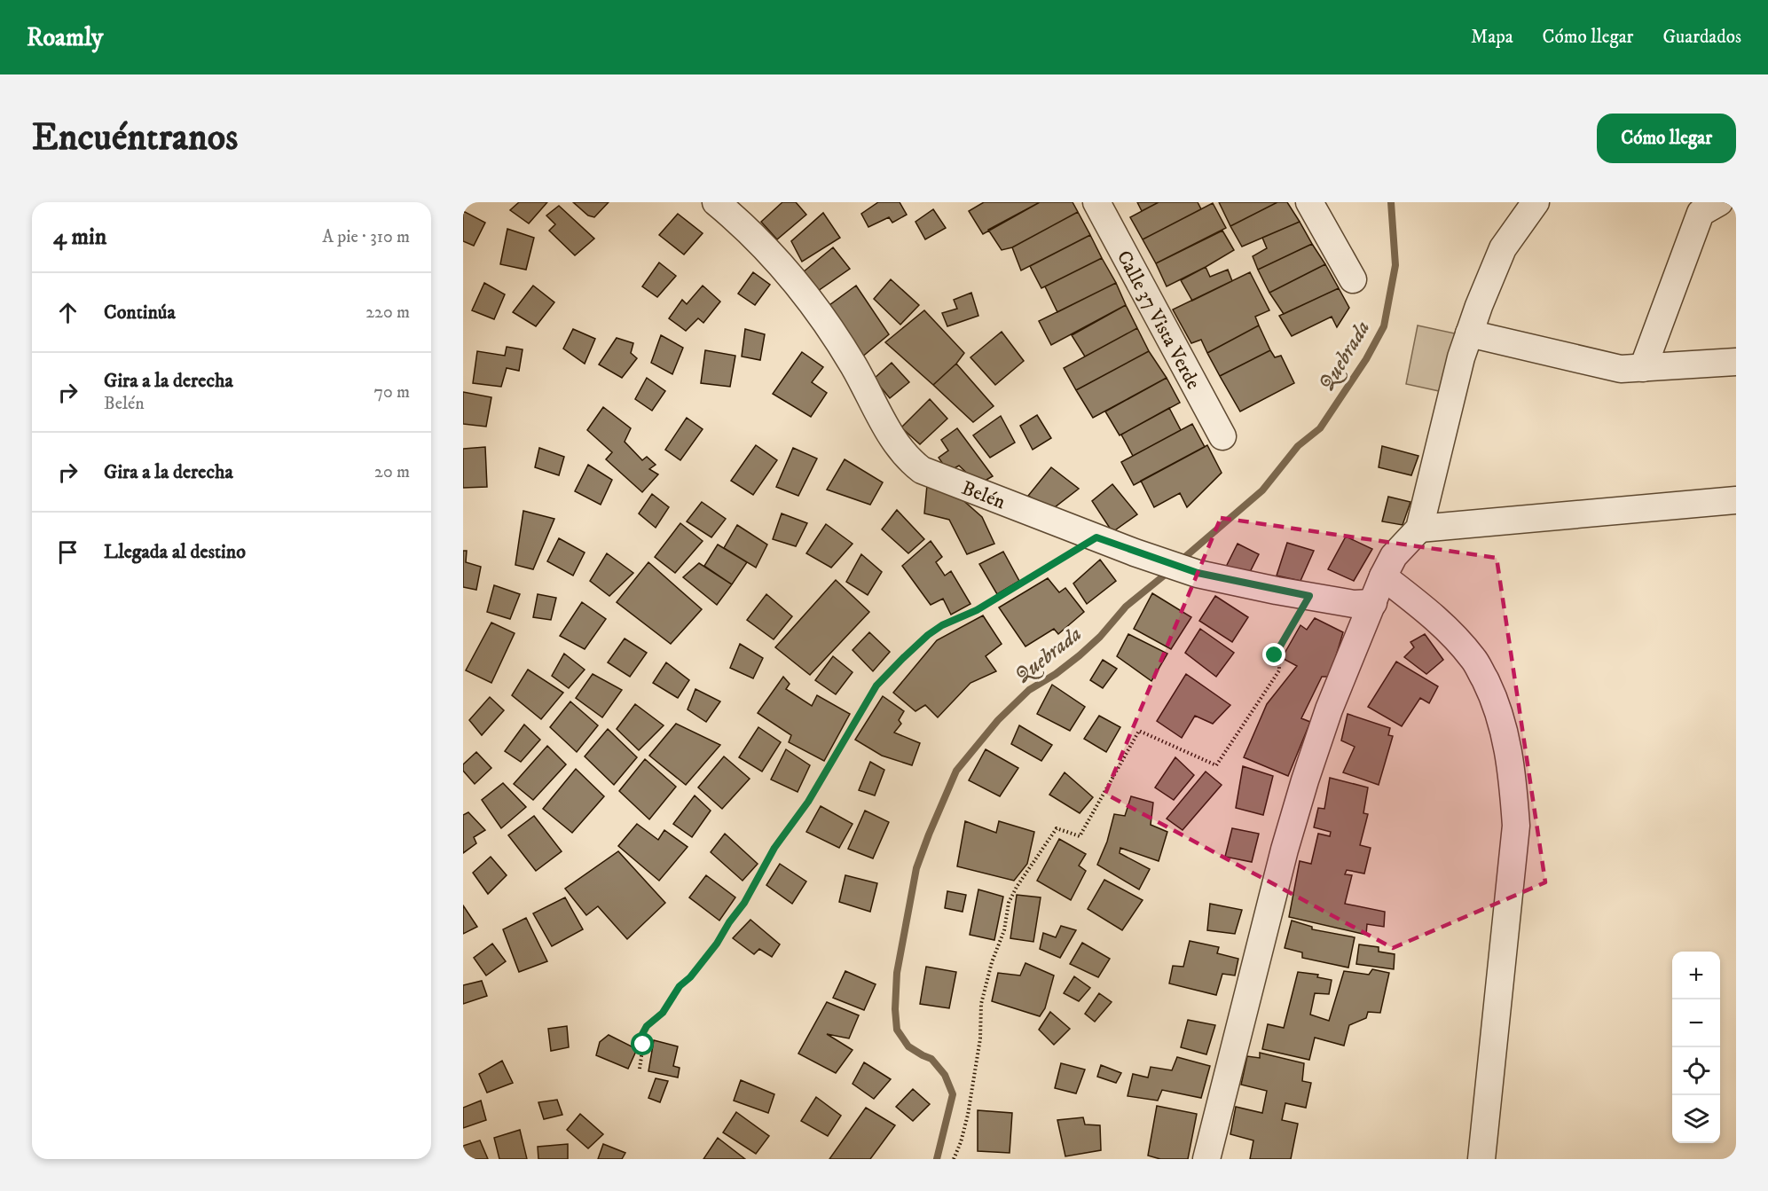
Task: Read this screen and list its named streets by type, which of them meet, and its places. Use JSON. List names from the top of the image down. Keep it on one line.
{"streets":{"street":["Calle 37 Vista Verde","Belén"]},"water":["Quebrada"],"page":{"header":"Roamly","nav":["Mapa","Cómo llegar","Guardados"],"buttons":"Cómo llegar","title":"Encuéntranos","heading":["4 min","A pie · 310 m"],"list":[["Continúa","220 m"],["Gira a la derecha","Belén","70 m"],["Gira a la derecha","20 m"],"Llegada al destino"],"map_buttons":["+","−"]}}
